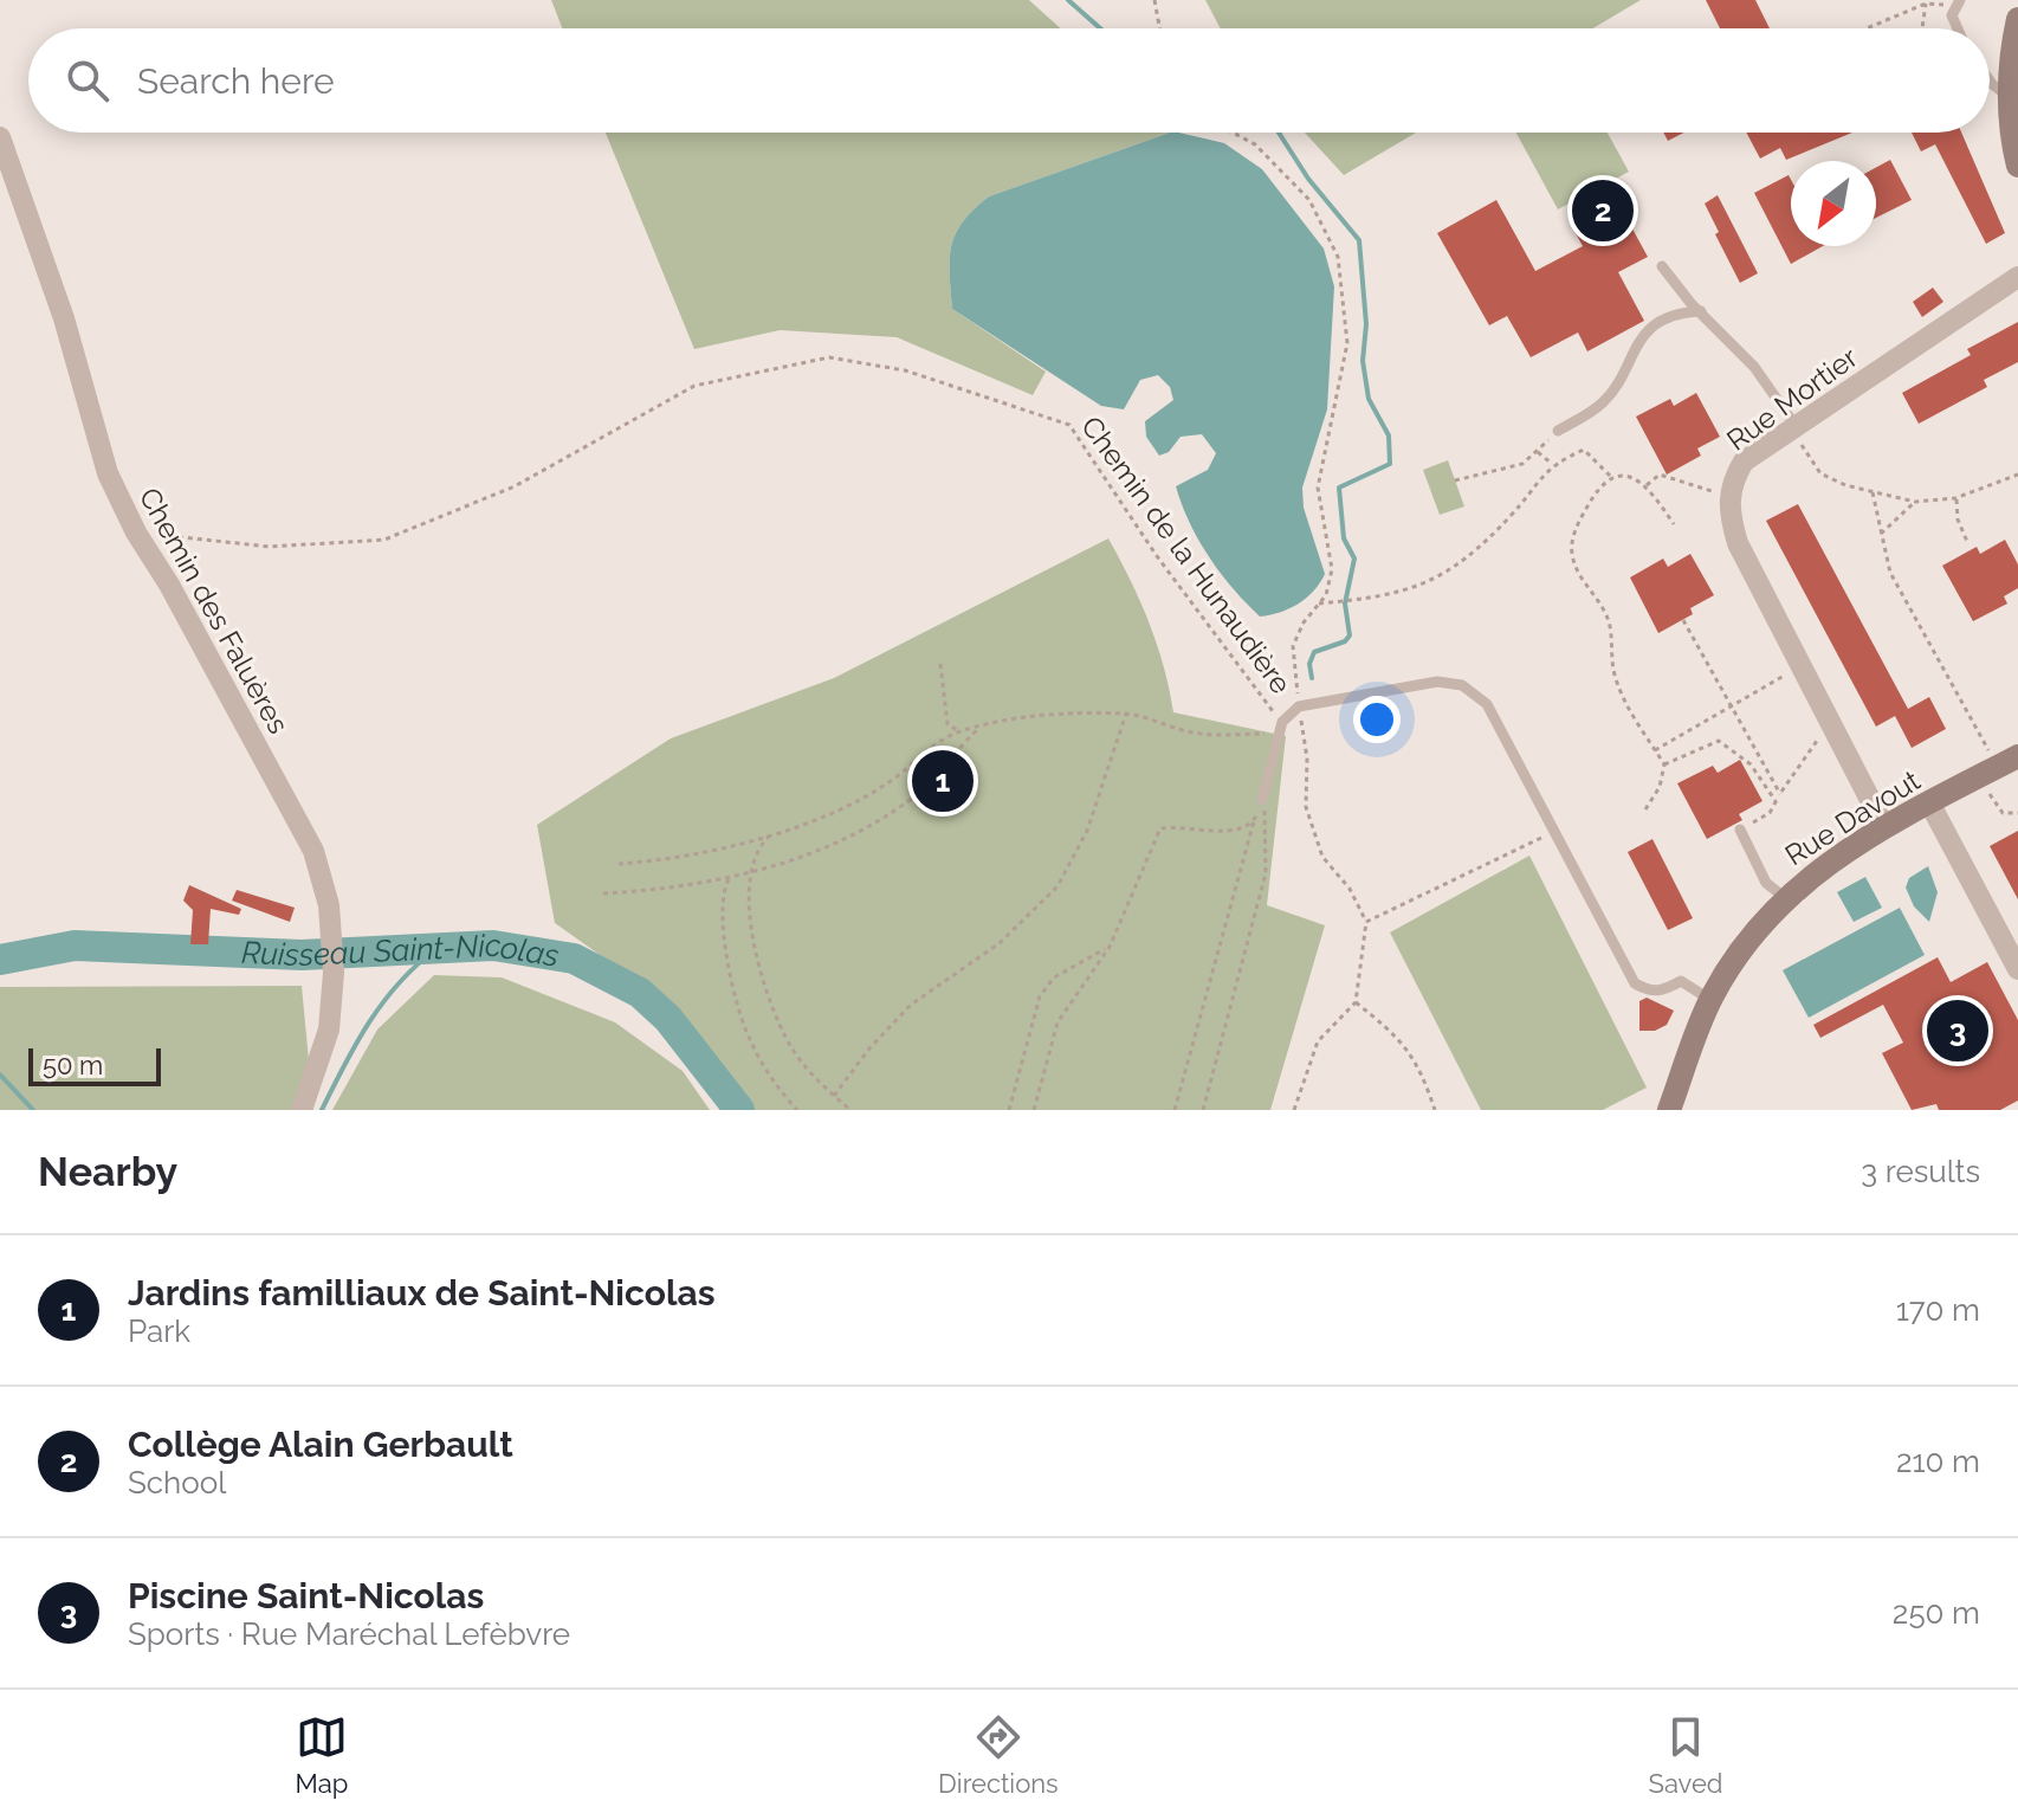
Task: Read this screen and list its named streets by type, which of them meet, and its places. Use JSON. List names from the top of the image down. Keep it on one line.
{"streets":{"street":["Rue Mortier","Chemin des Faluères","Rue Davout"],"path":["Chemin de la Hunaudière"]},"crossings":[["Rue Mortier","Rue Davout"],["Chemin de la Hunaudière","Chemin des Faluères"]],"water":["Ruisseau Saint-Nicolas"],"scale_bar":"50 m","north":"bottom left","page":{"search":"Search here","pins":["2","1","3"],"scale":"50 m","heading":["Nearby","3 results"],"list":[{"mark":"1","name":"Jardins familliaux de Saint-Nicolas","note":"Park","value":"170 m"},{"mark":"2","name":"Collège Alain Gerbault","note":"School","value":"210 m"},{"mark":"3","name":"Piscine Saint-Nicolas","note":"Sports · Rue Maréchal Lefèbvre","value":"250 m"}],"nav":["Map","Directions","Saved"]}}
